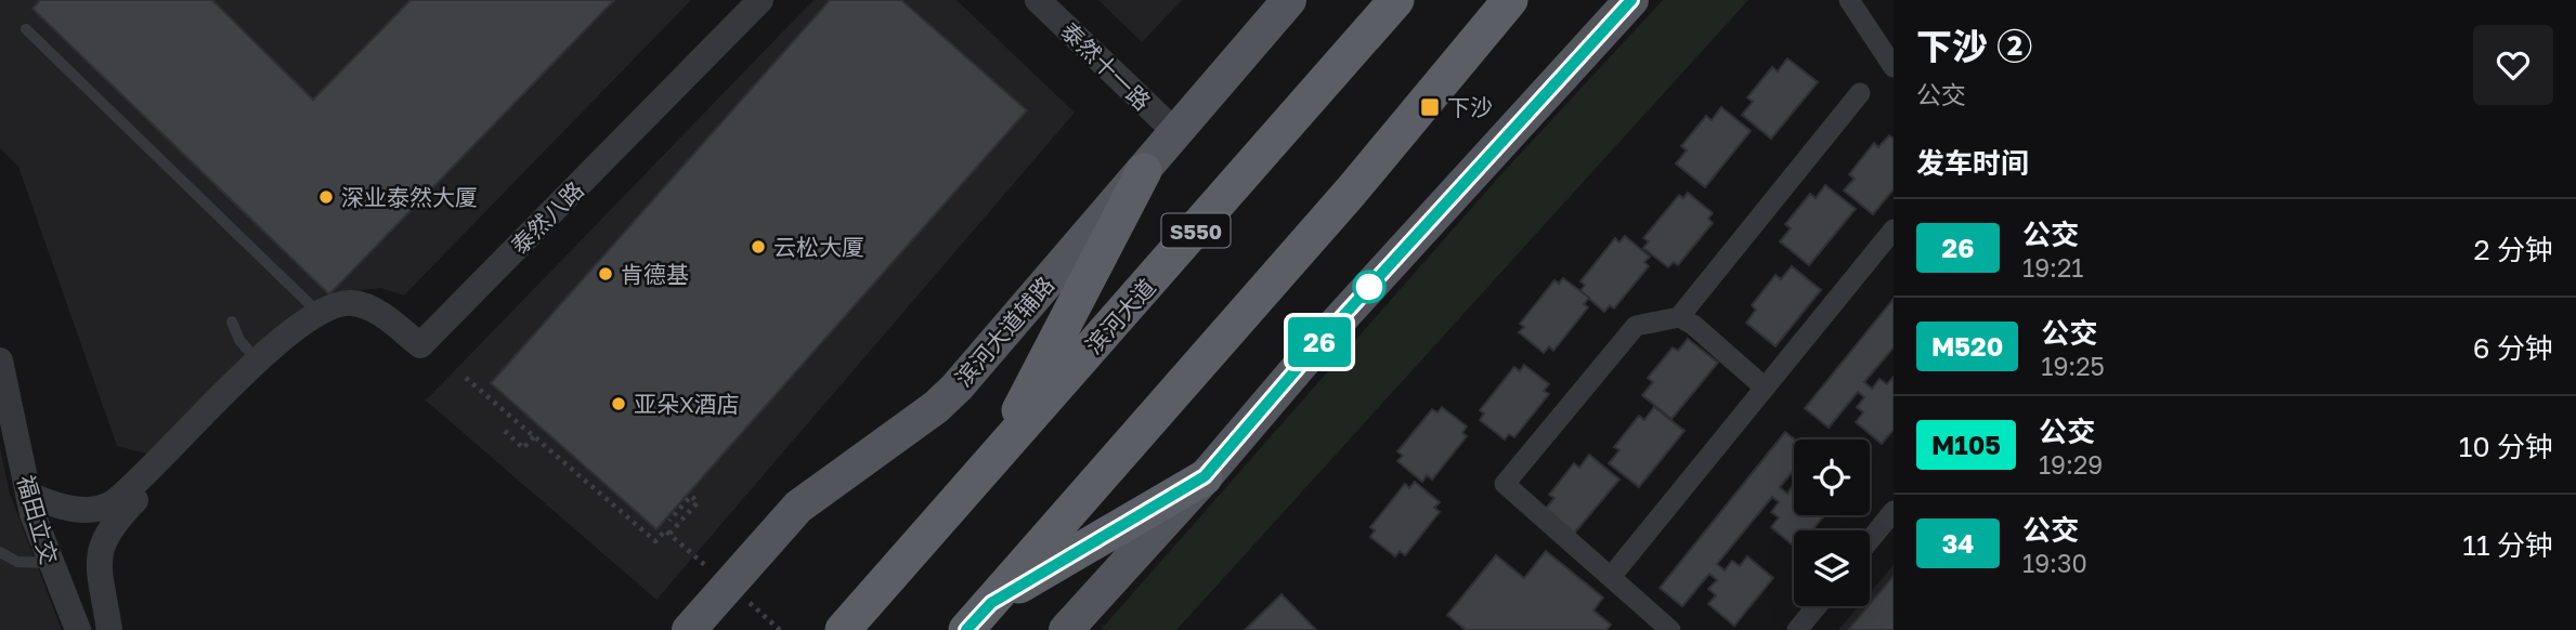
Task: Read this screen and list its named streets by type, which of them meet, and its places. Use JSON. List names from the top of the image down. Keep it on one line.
{"streets":{"highway":["S550","滨河大道"],"main road":["滨河大道辅路"],"street":["泰然十一路","泰然八路","福田立交"]},"crossings":[["泰然十一路","滨河大道辅路"],["泰然八路","福田立交"]],"places":{"transit":["下沙"],"other":["深业泰然大厦","云松大厦","肯德基","亚朵X酒店"]},"lines":["bus line 26"],"page":{"on_map":"26","heading":[["下沙 ②","公交"],"发车时间"],"list":[{"mark":"26","name":"公交","note":"19:21","value":"2 分钟"},{"mark":"M520","name":"公交","note":"19:25","value":"6 分钟"},{"mark":"M105","name":"公交","note":"19:29","value":"10 分钟"},{"mark":"34","name":"公交","note":"19:30","value":"11 分钟"}]}}
